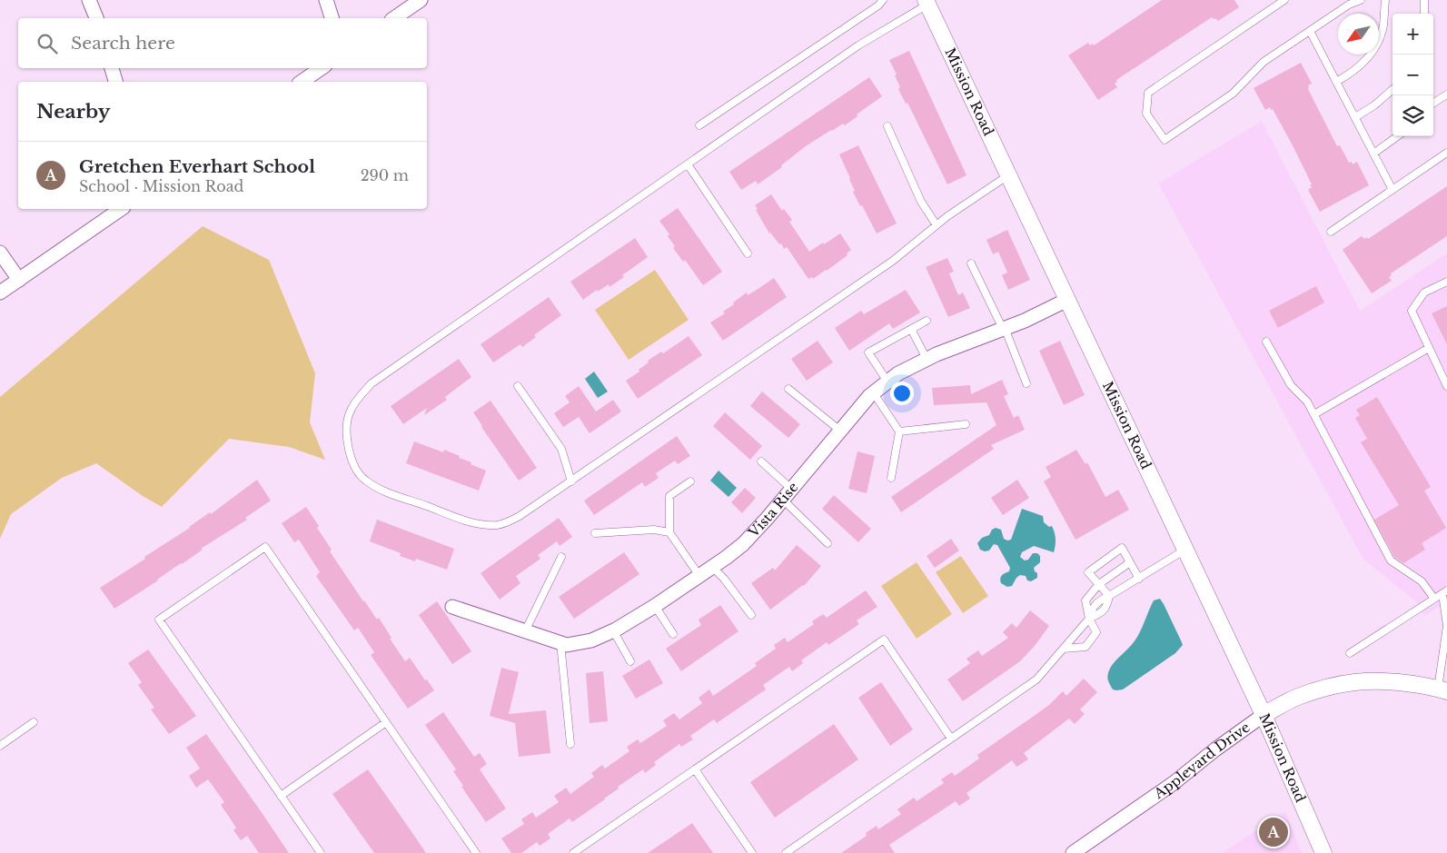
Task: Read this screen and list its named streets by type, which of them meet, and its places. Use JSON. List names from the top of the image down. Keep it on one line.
{"streets":{"street":["Mission Road","Vista Rise","Appleyard Drive"]},"crossings":[["Mission Road","Vista Rise"],["Mission Road","Appleyard Drive"]],"north":"bottom left","page":{"map_buttons":["+","−"],"search":"Search here","heading":"Nearby","list":[{"mark":"A","name":"Gretchen Everhart School","note":"School · Mission Road","value":"290 m"}],"pins":"A"}}
